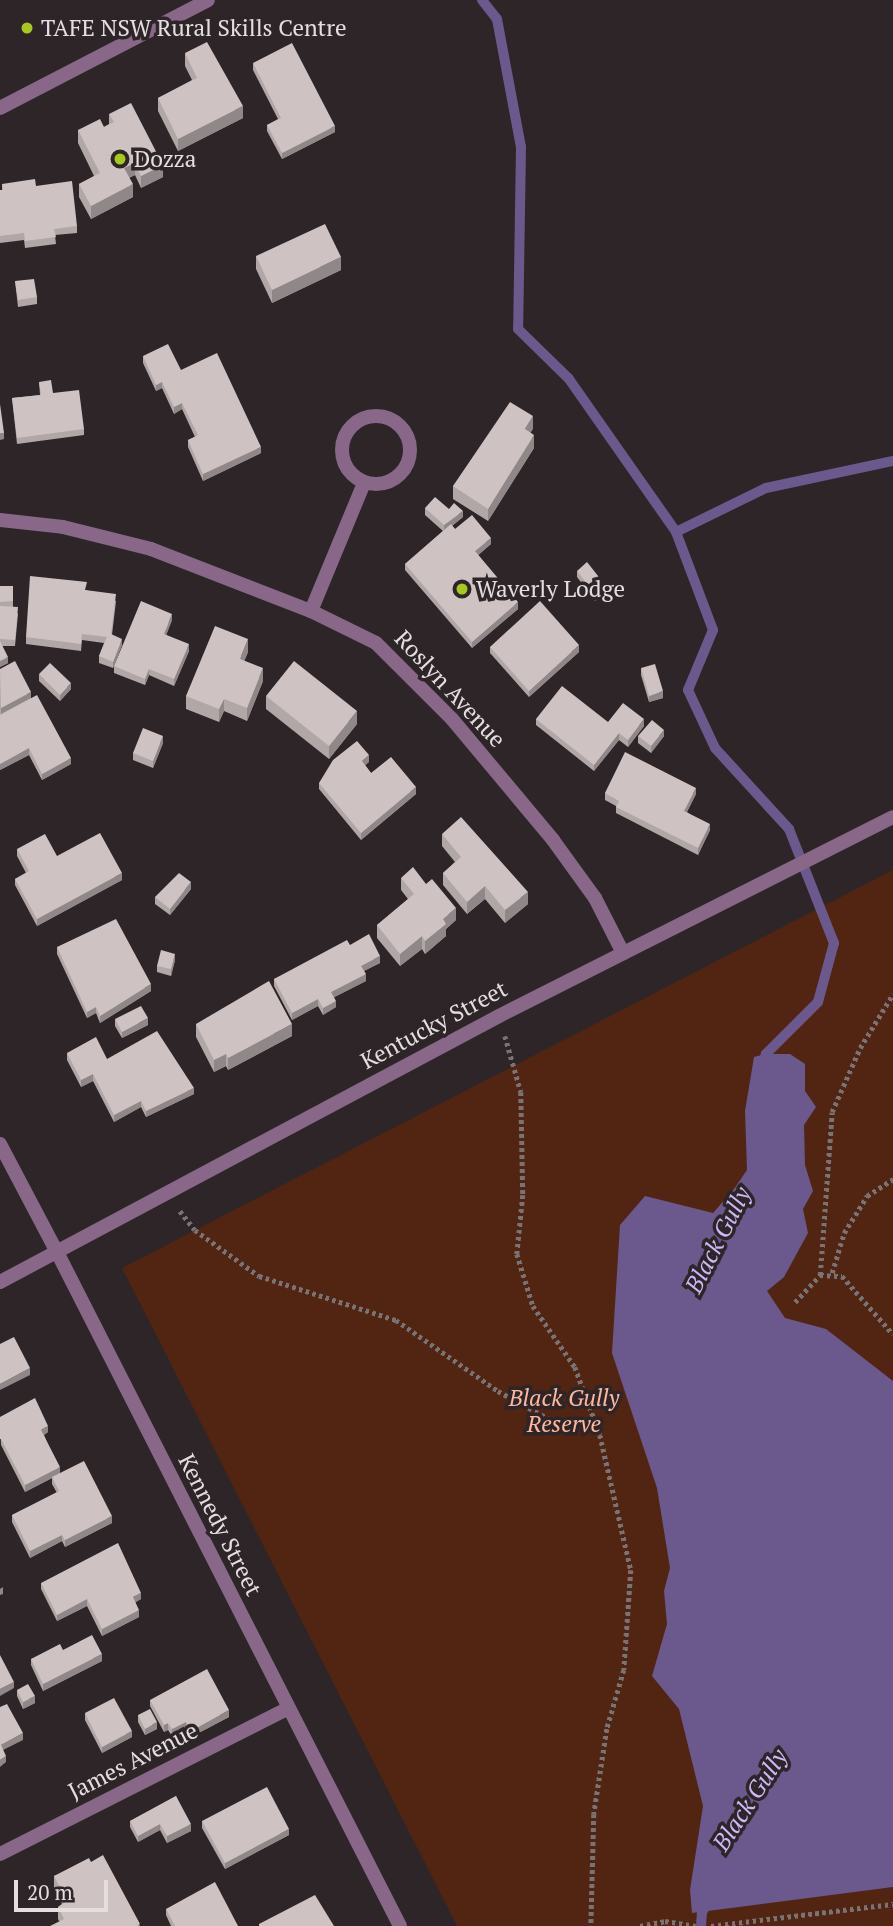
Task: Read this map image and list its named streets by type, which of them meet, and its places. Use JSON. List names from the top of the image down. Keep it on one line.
{"streets":{"street":["Roslyn Avenue","Kentucky Street","Kennedy Street","James Avenue"]},"crossings":[["Roslyn Avenue","Kentucky Street"],["Kentucky Street","Kennedy Street"],["Kennedy Street","James Avenue"]],"water":["Black Gully"],"parks":["Black Gully Reserve"],"places":["TAFE NSW Rural Skills Centre","Dozza","Waverly Lodge"],"scale_bar":"20 m"}
